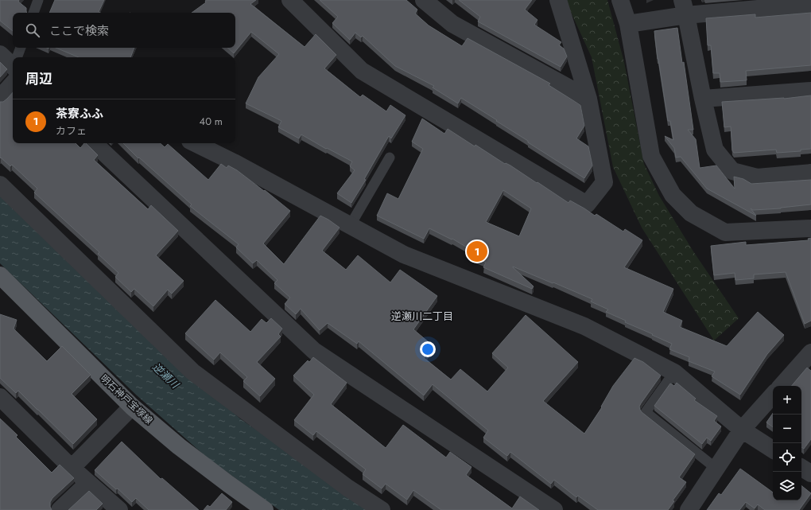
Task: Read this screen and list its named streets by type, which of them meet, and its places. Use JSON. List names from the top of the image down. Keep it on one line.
{"streets":{"main road":["明石神戸宝塚線"]},"districts":["逆瀬川二丁目"],"water":["逆瀬川"],"page":{"search":"ここで検索","heading":"周辺","list":[{"mark":"1","name":"茶寮ふふ","note":"カフェ","value":"40 m"}],"pins":"1","map_buttons":["+","−"]}}
